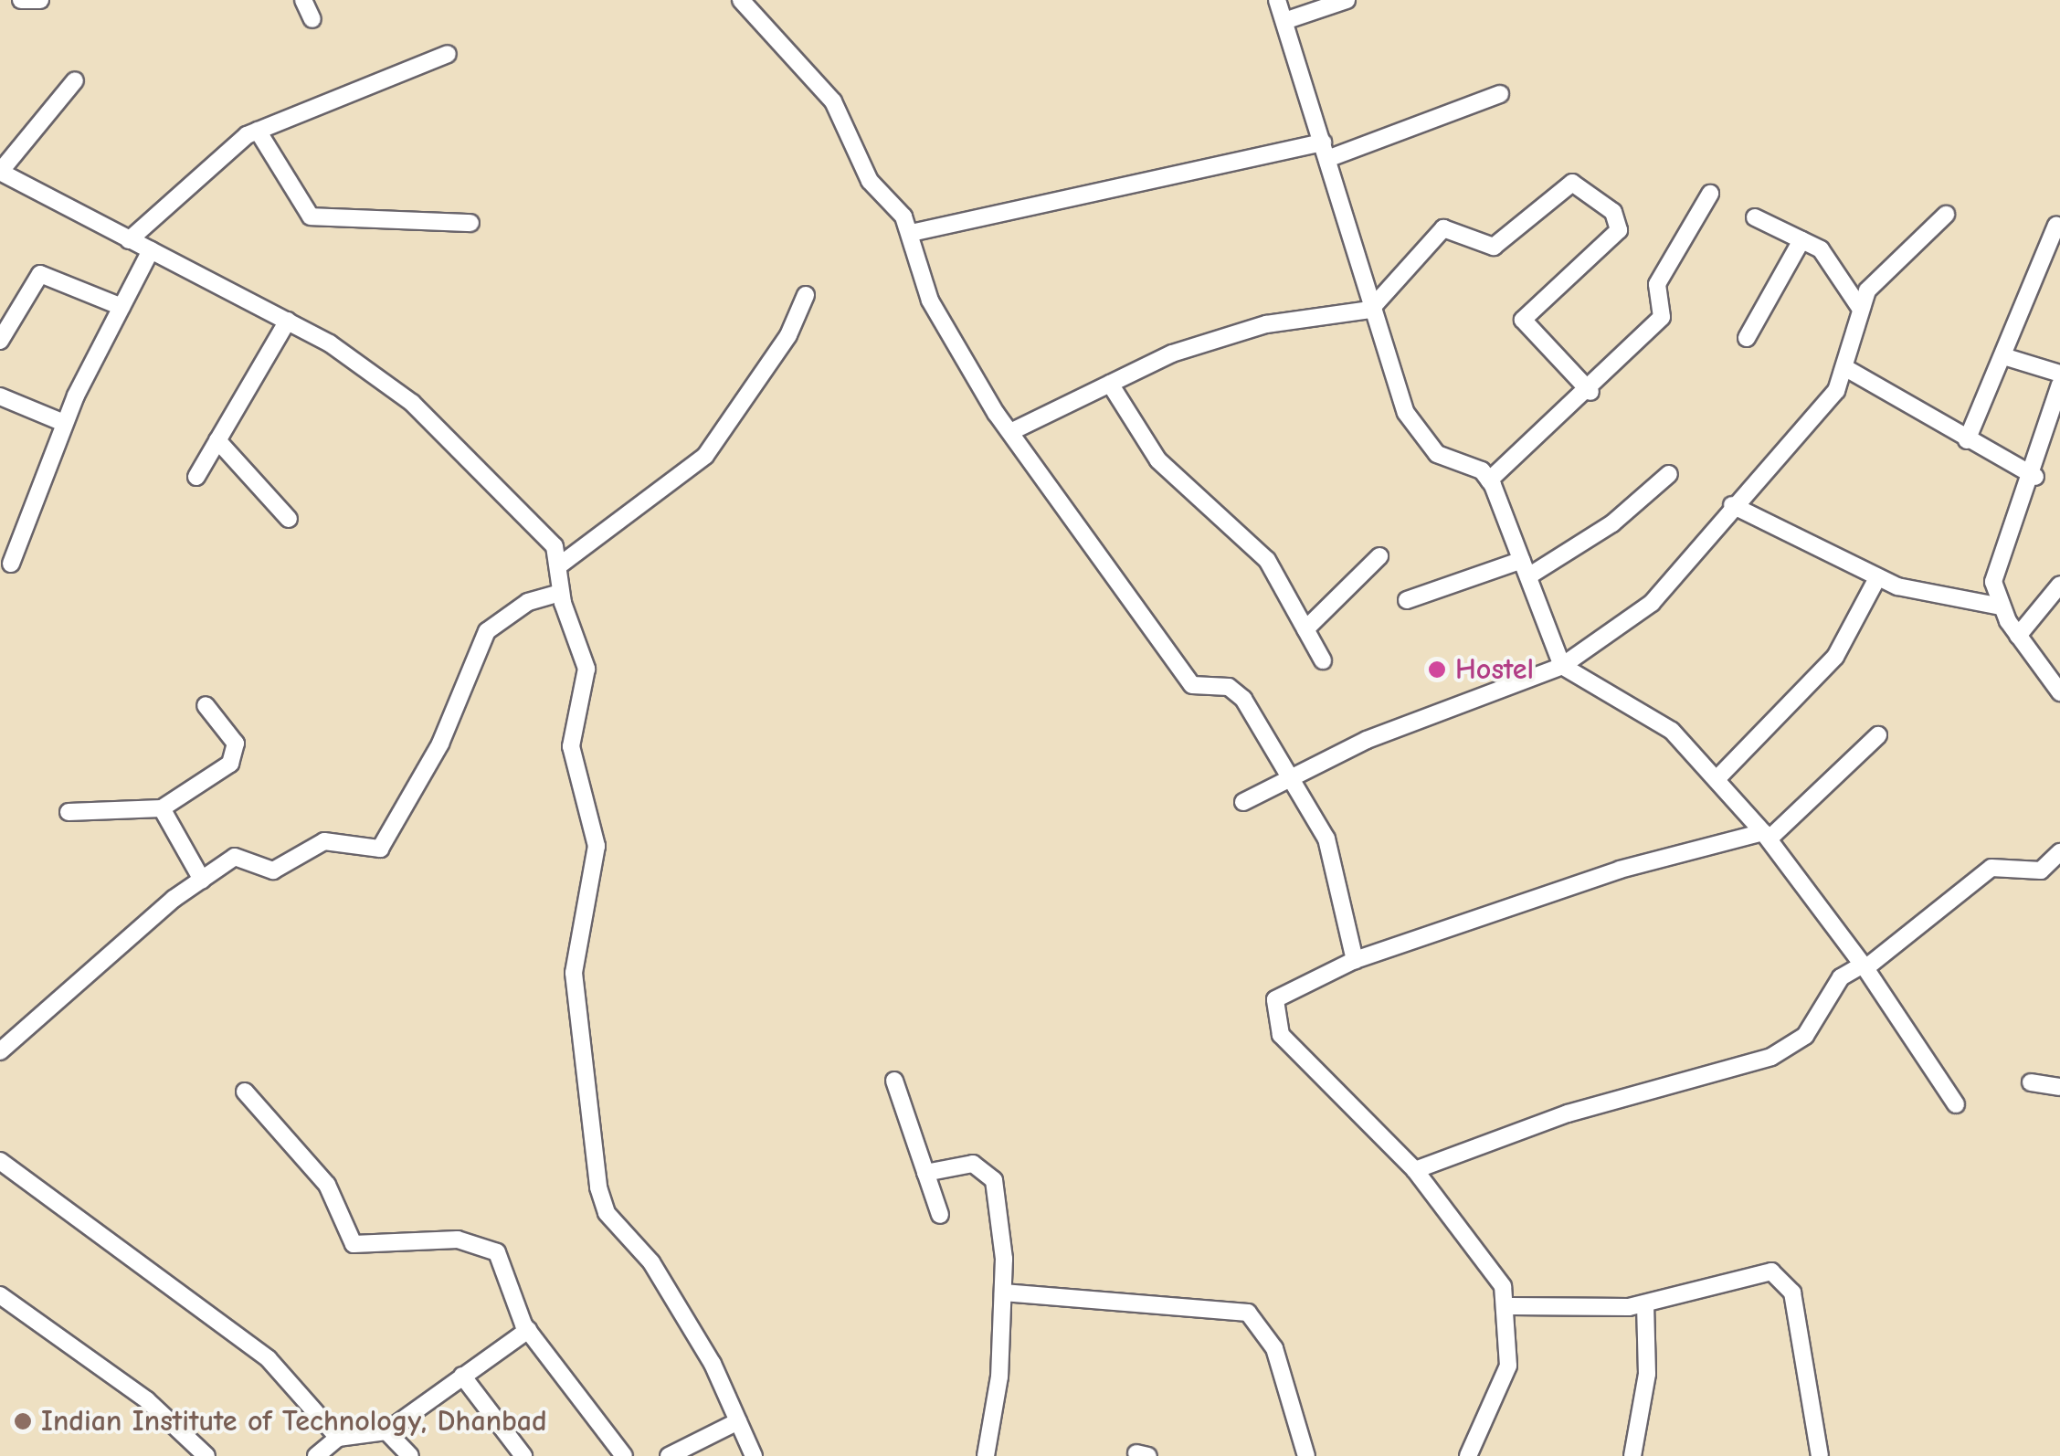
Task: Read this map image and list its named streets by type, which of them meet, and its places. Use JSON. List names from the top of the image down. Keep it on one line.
{"places":["Hostel","Indian Institute of Technology, Dhanbad"]}
